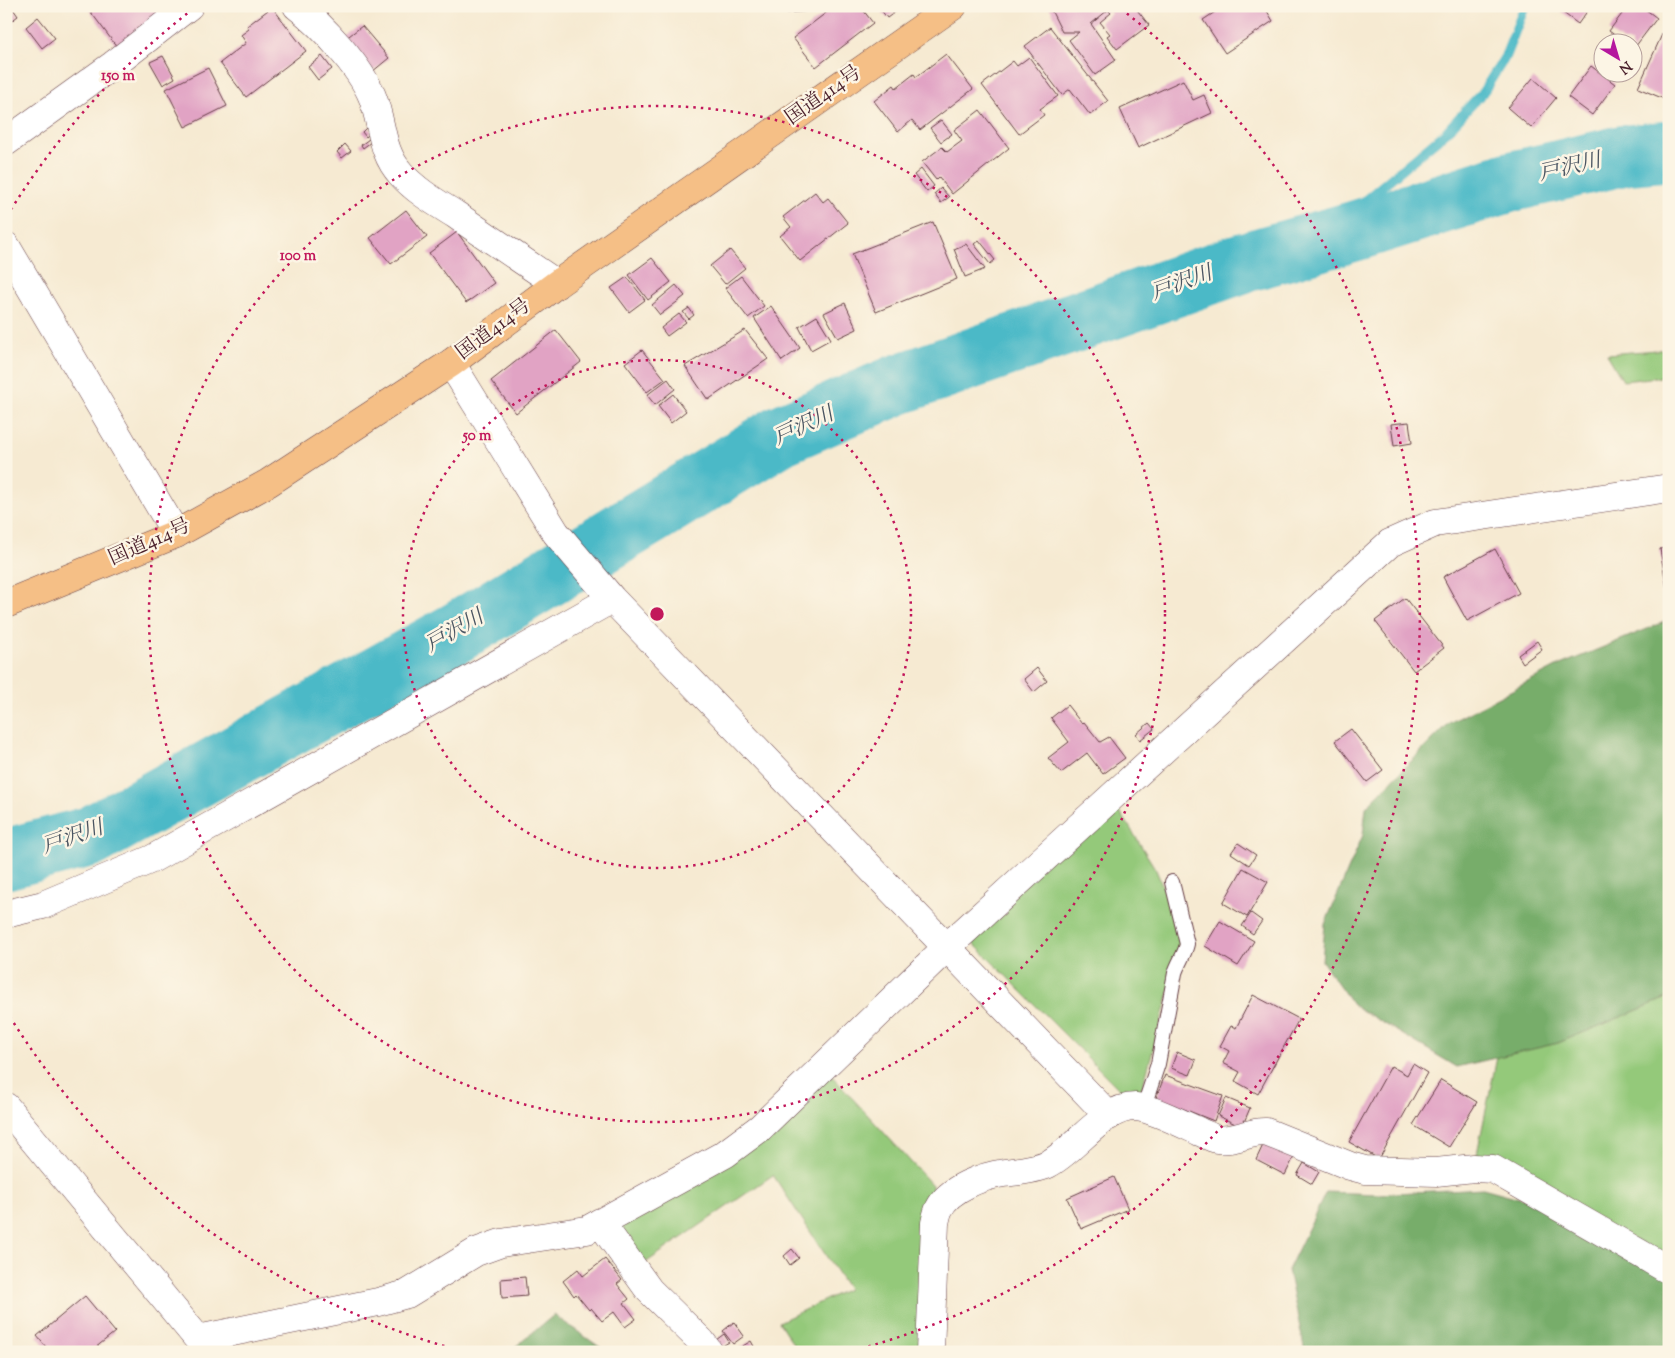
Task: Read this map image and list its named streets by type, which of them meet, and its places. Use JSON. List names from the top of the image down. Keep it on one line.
{"streets":{"highway":["国道414号"]},"water":["戸沢川"],"north":"bottom right","rings":["150 m","100 m","50 m"]}
